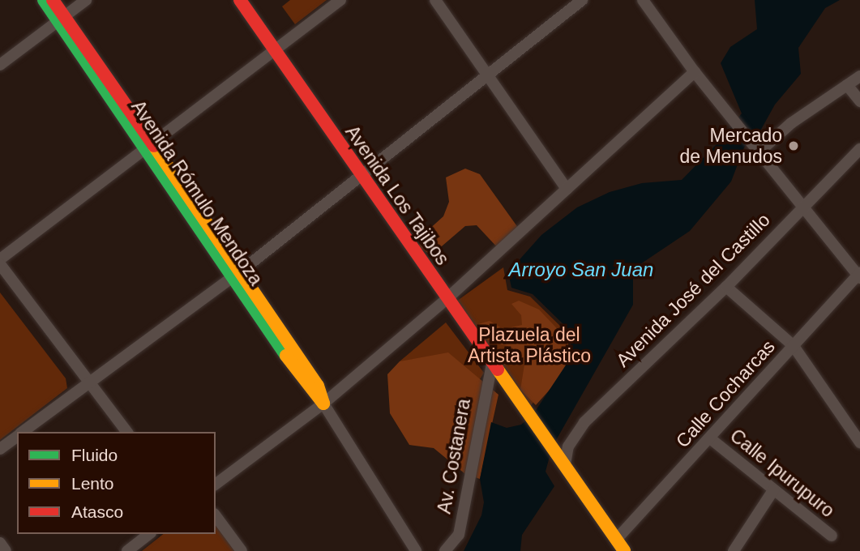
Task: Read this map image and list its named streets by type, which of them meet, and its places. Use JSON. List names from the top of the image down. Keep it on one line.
{"streets":{"main road":["Avenida Rómulo Mendoza","Avenida Los Tajibos"],"street":["Avenida José del Castillo","Calle Cocharcas","Av. Costanera","Calle Ipurupuro"]},"crossings":[["Avenida Los Tajibos","Avenida José del Castillo"],["Avenida Los Tajibos","Calle Cocharcas"],["Avenida Los Tajibos","Av. Costanera"],["Calle Cocharcas","Calle Ipurupuro"]],"water":["Arroyo San Juan"],"parks":["Plazuela del Artista Plástico"],"places":["Mercado de Menudos"],"legend":["Fluido","Lento","Atasco"]}
